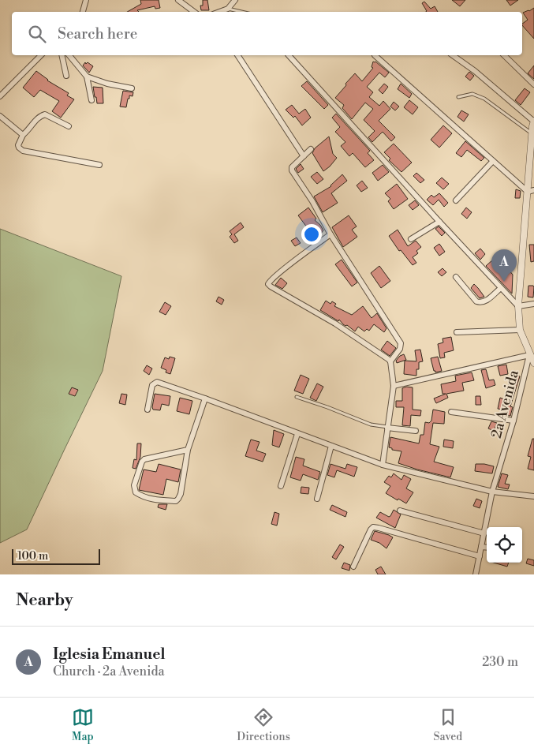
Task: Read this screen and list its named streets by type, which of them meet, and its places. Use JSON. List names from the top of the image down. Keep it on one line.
{"streets":{"street":["2a Avenida"]},"scale_bar":"100 m","page":{"search":"Search here","pins":"A","scale":"100 m","heading":"Nearby","list":[{"mark":"A","name":"Iglesia Emanuel","note":"Church · 2a Avenida","value":"230 m"}],"nav":["Map","Directions","Saved"]}}
